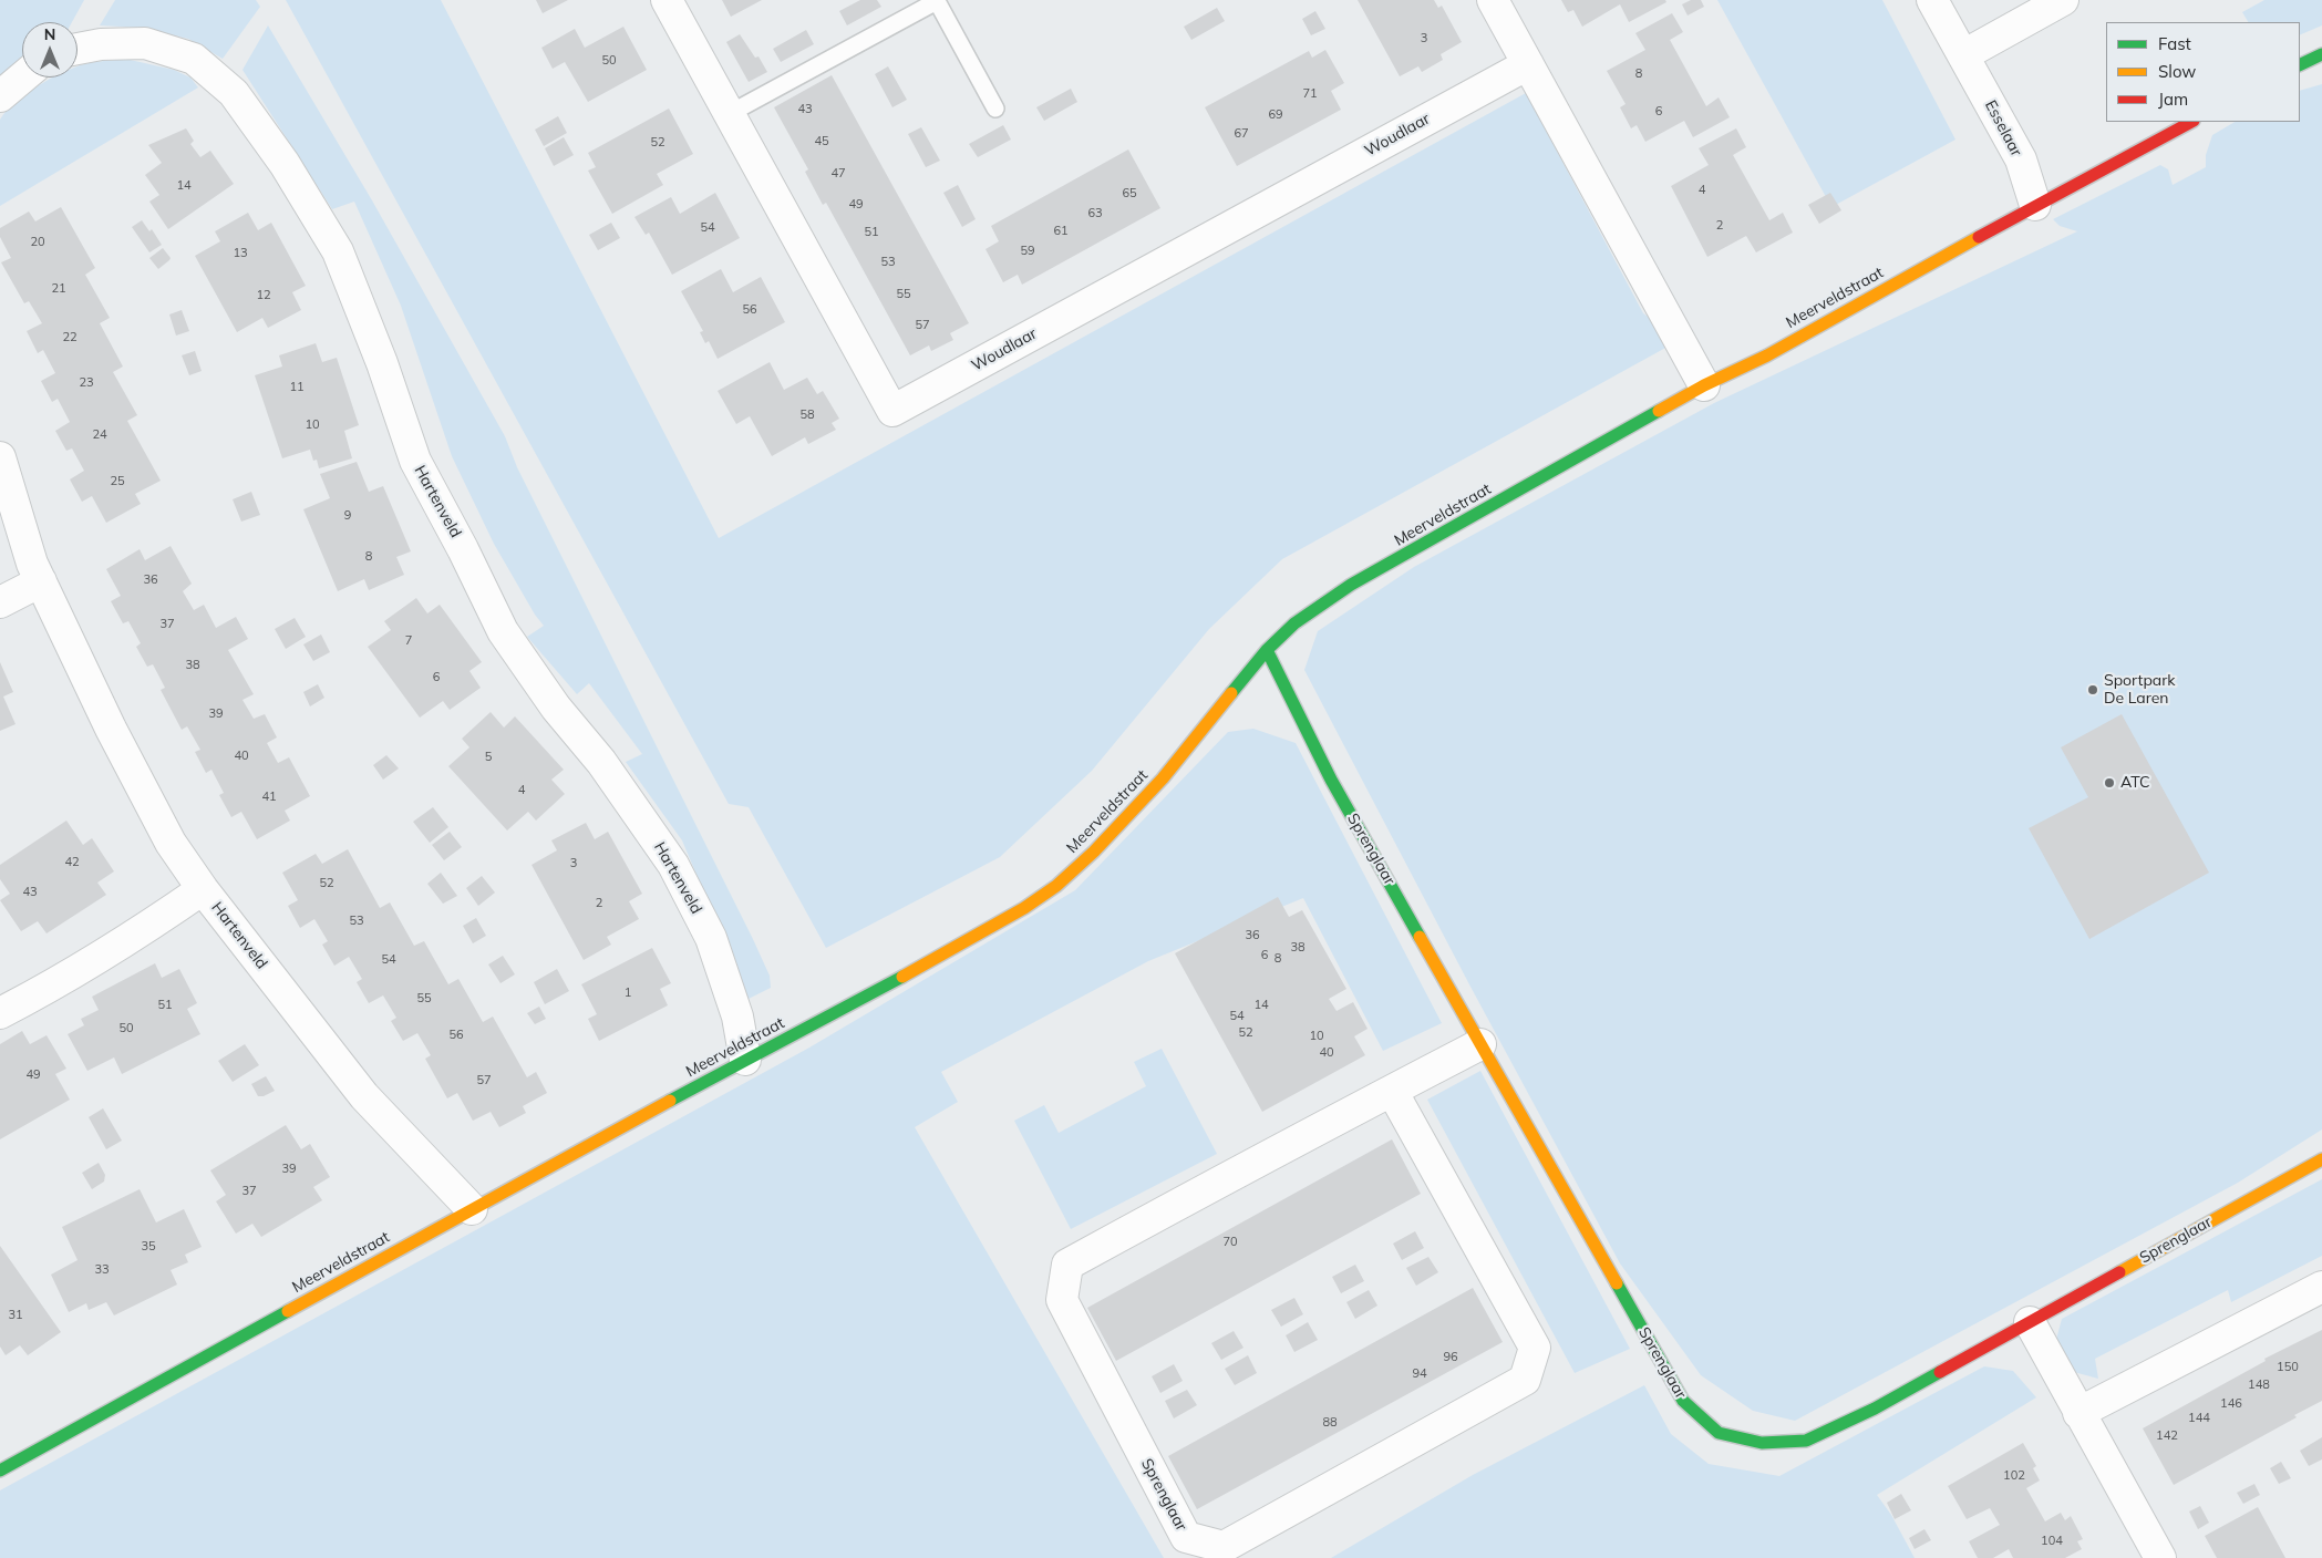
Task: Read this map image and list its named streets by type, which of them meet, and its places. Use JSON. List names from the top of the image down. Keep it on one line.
{"streets":{"street":["Esselaar","Woudlaar","Meerveldstraat","Hartenveld","Sprenglaar"]},"crossings":[["Esselaar","Meerveldstraat"],["Meerveldstraat","Hartenveld"],["Meerveldstraat","Sprenglaar"]],"places":["Sportpark De Laren","ATC"],"house_numbers":["3","50","8","71","43","6","69","67","45","52","47","14","4","65","49","63","2","54","61","51","20","59","13","53","21","55","12","56","57","22","23","11","58","10","24","25","9","8","36","37","7","38","6","39","40","5","4","41","42","3","52","43","2","53","36","38","6","8","54","1","55","51","14","54","50","52","56","10","40","49","57","39","37","70","35","33","31","96","150","94","148","146","144","88","142","102","104"],"legend":["Fast","Slow","Jam"],"north":"top"}
